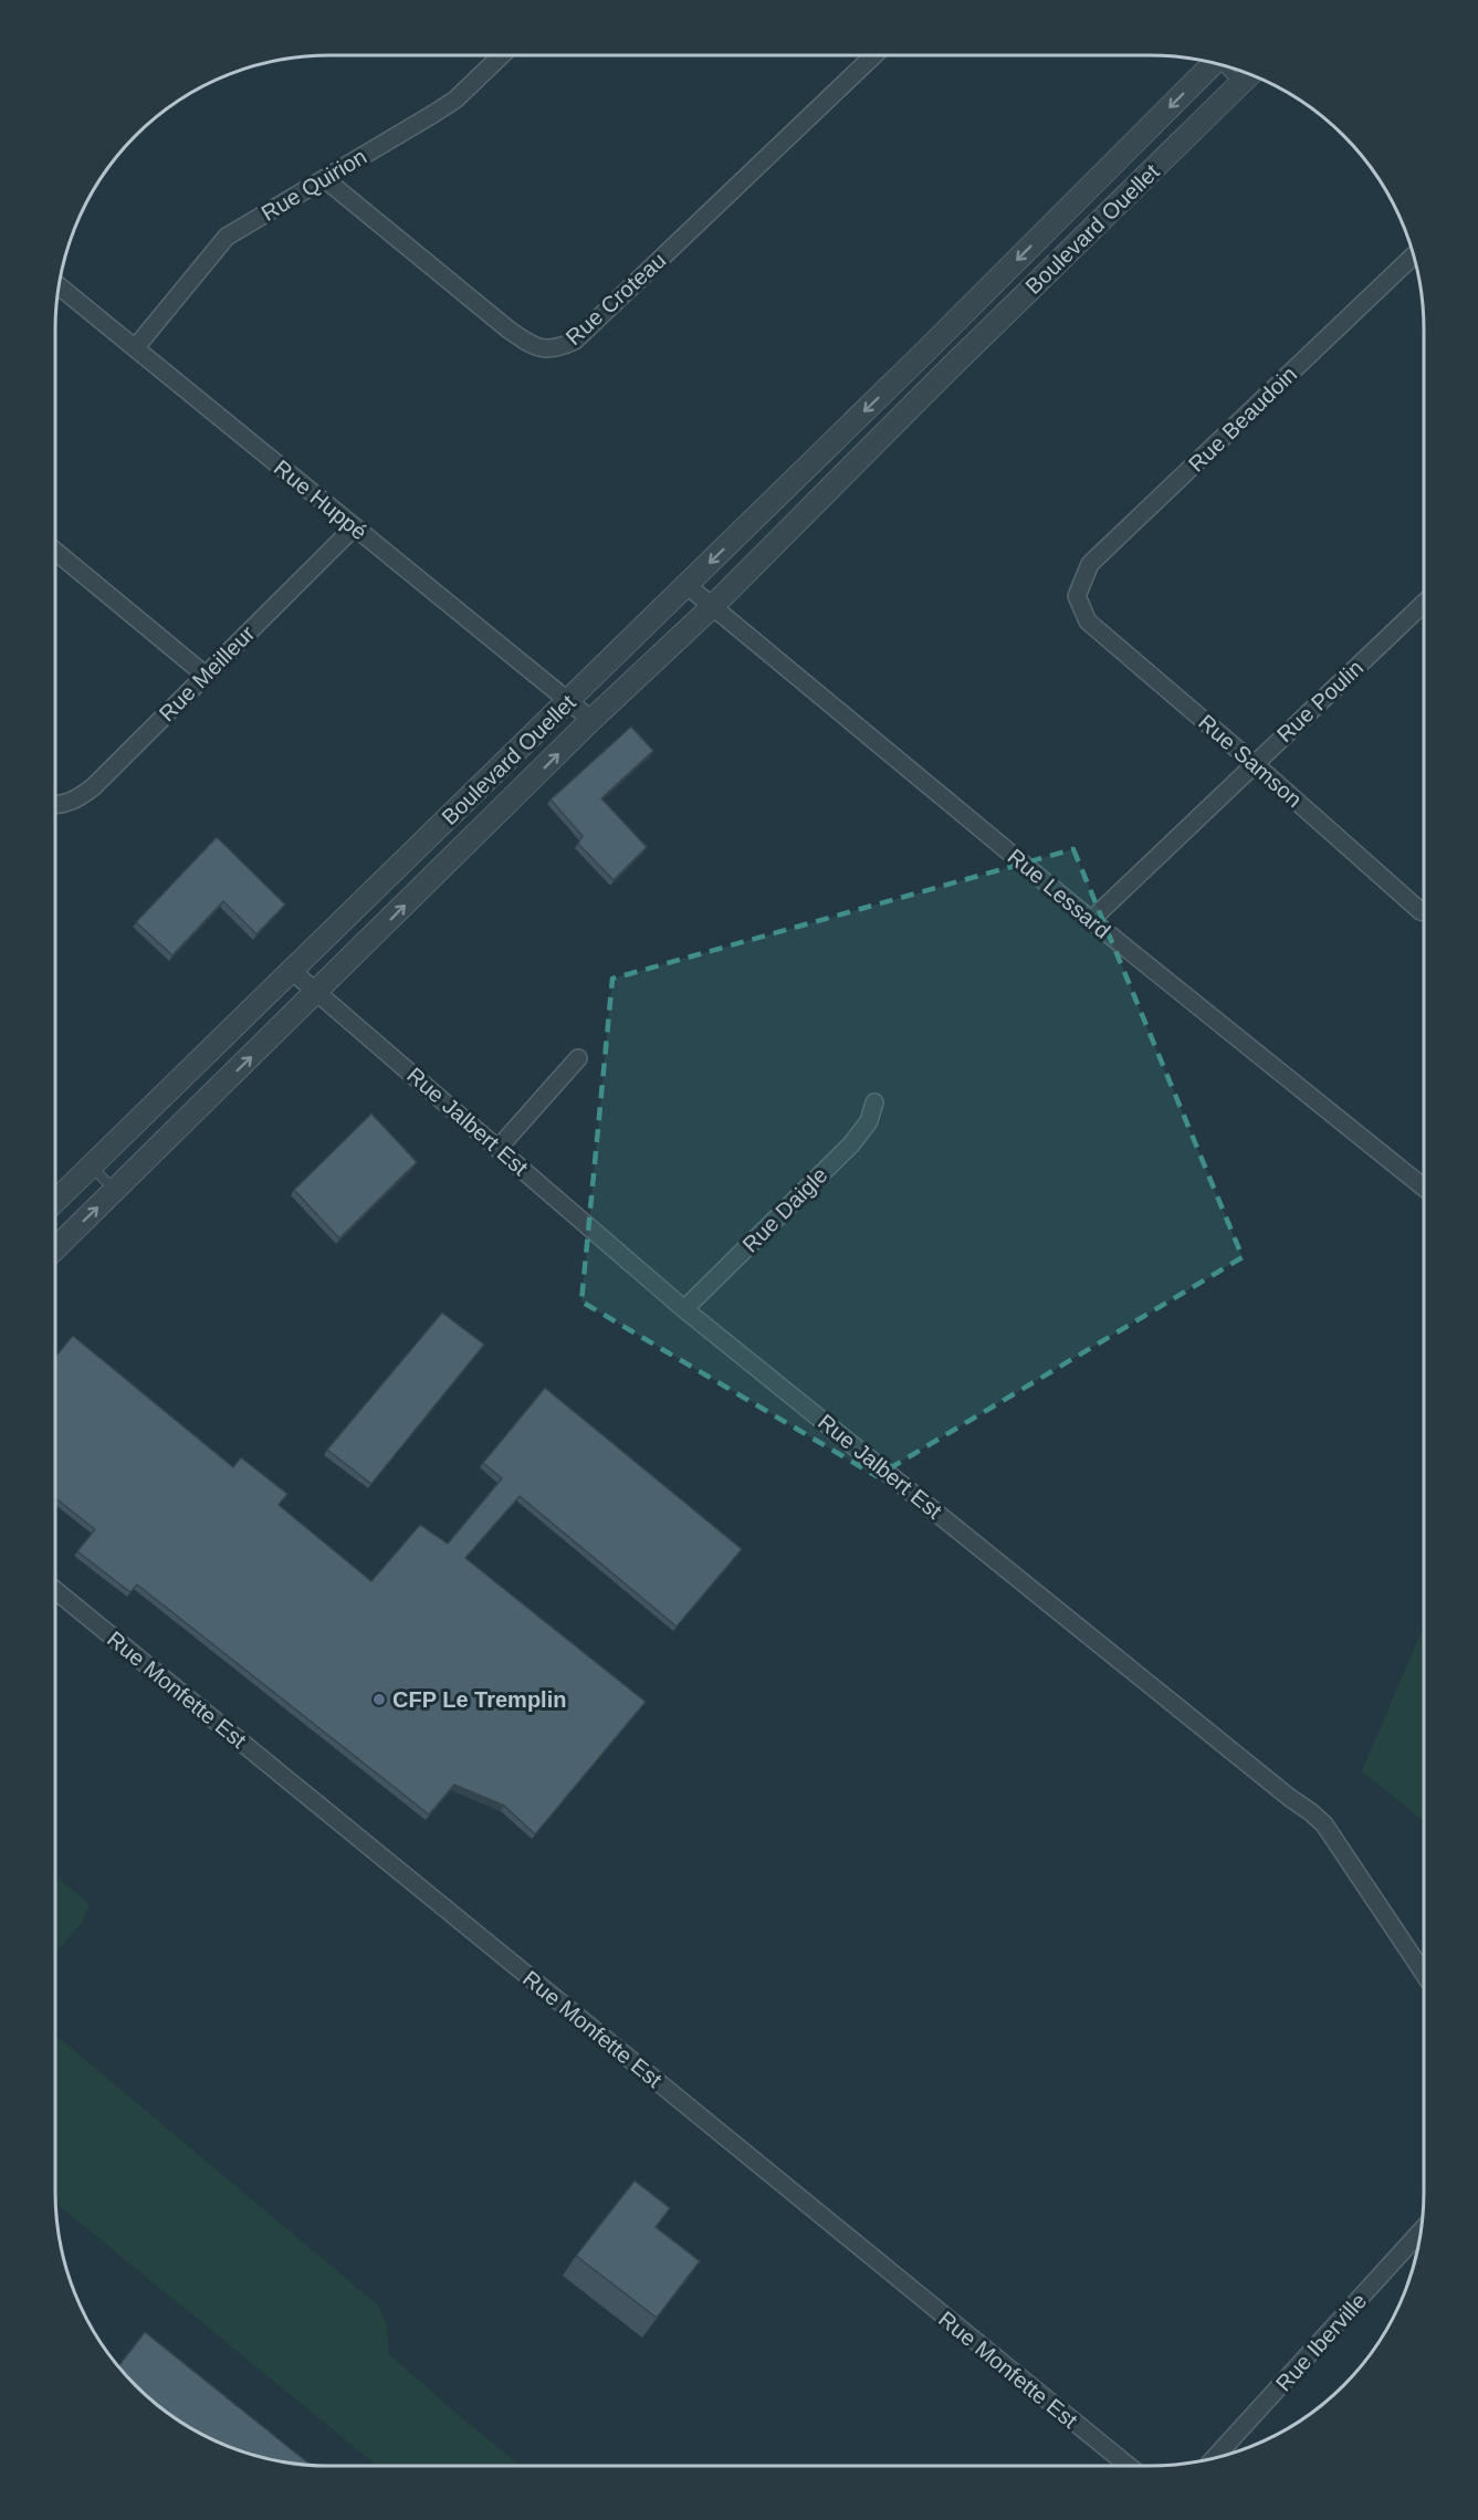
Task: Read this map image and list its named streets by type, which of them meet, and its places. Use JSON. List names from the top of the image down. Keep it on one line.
{"streets":{"street":["Rue Quirion","Boulevard Ouellet","Rue Croteau","Rue Beaudoin","Rue Huppé","Rue Meilleur","Rue Poulin","Rue Samson","Rue Lessard","Rue Jalbert Est","Rue Daigle","Rue Monfette Est","Rue Iberville"]},"crossings":[["Rue Quirion","Rue Croteau"],["Rue Quirion","Rue Huppé"],["Boulevard Ouellet","Rue Huppé"],["Boulevard Ouellet","Rue Lessard"],["Boulevard Ouellet","Rue Jalbert Est"],["Rue Beaudoin","Rue Samson"],["Rue Huppé","Rue Meilleur"],["Rue Poulin","Rue Samson"],["Rue Poulin","Rue Lessard"],["Rue Jalbert Est","Rue Daigle"]],"places":["CFP Le Tremplin"]}
